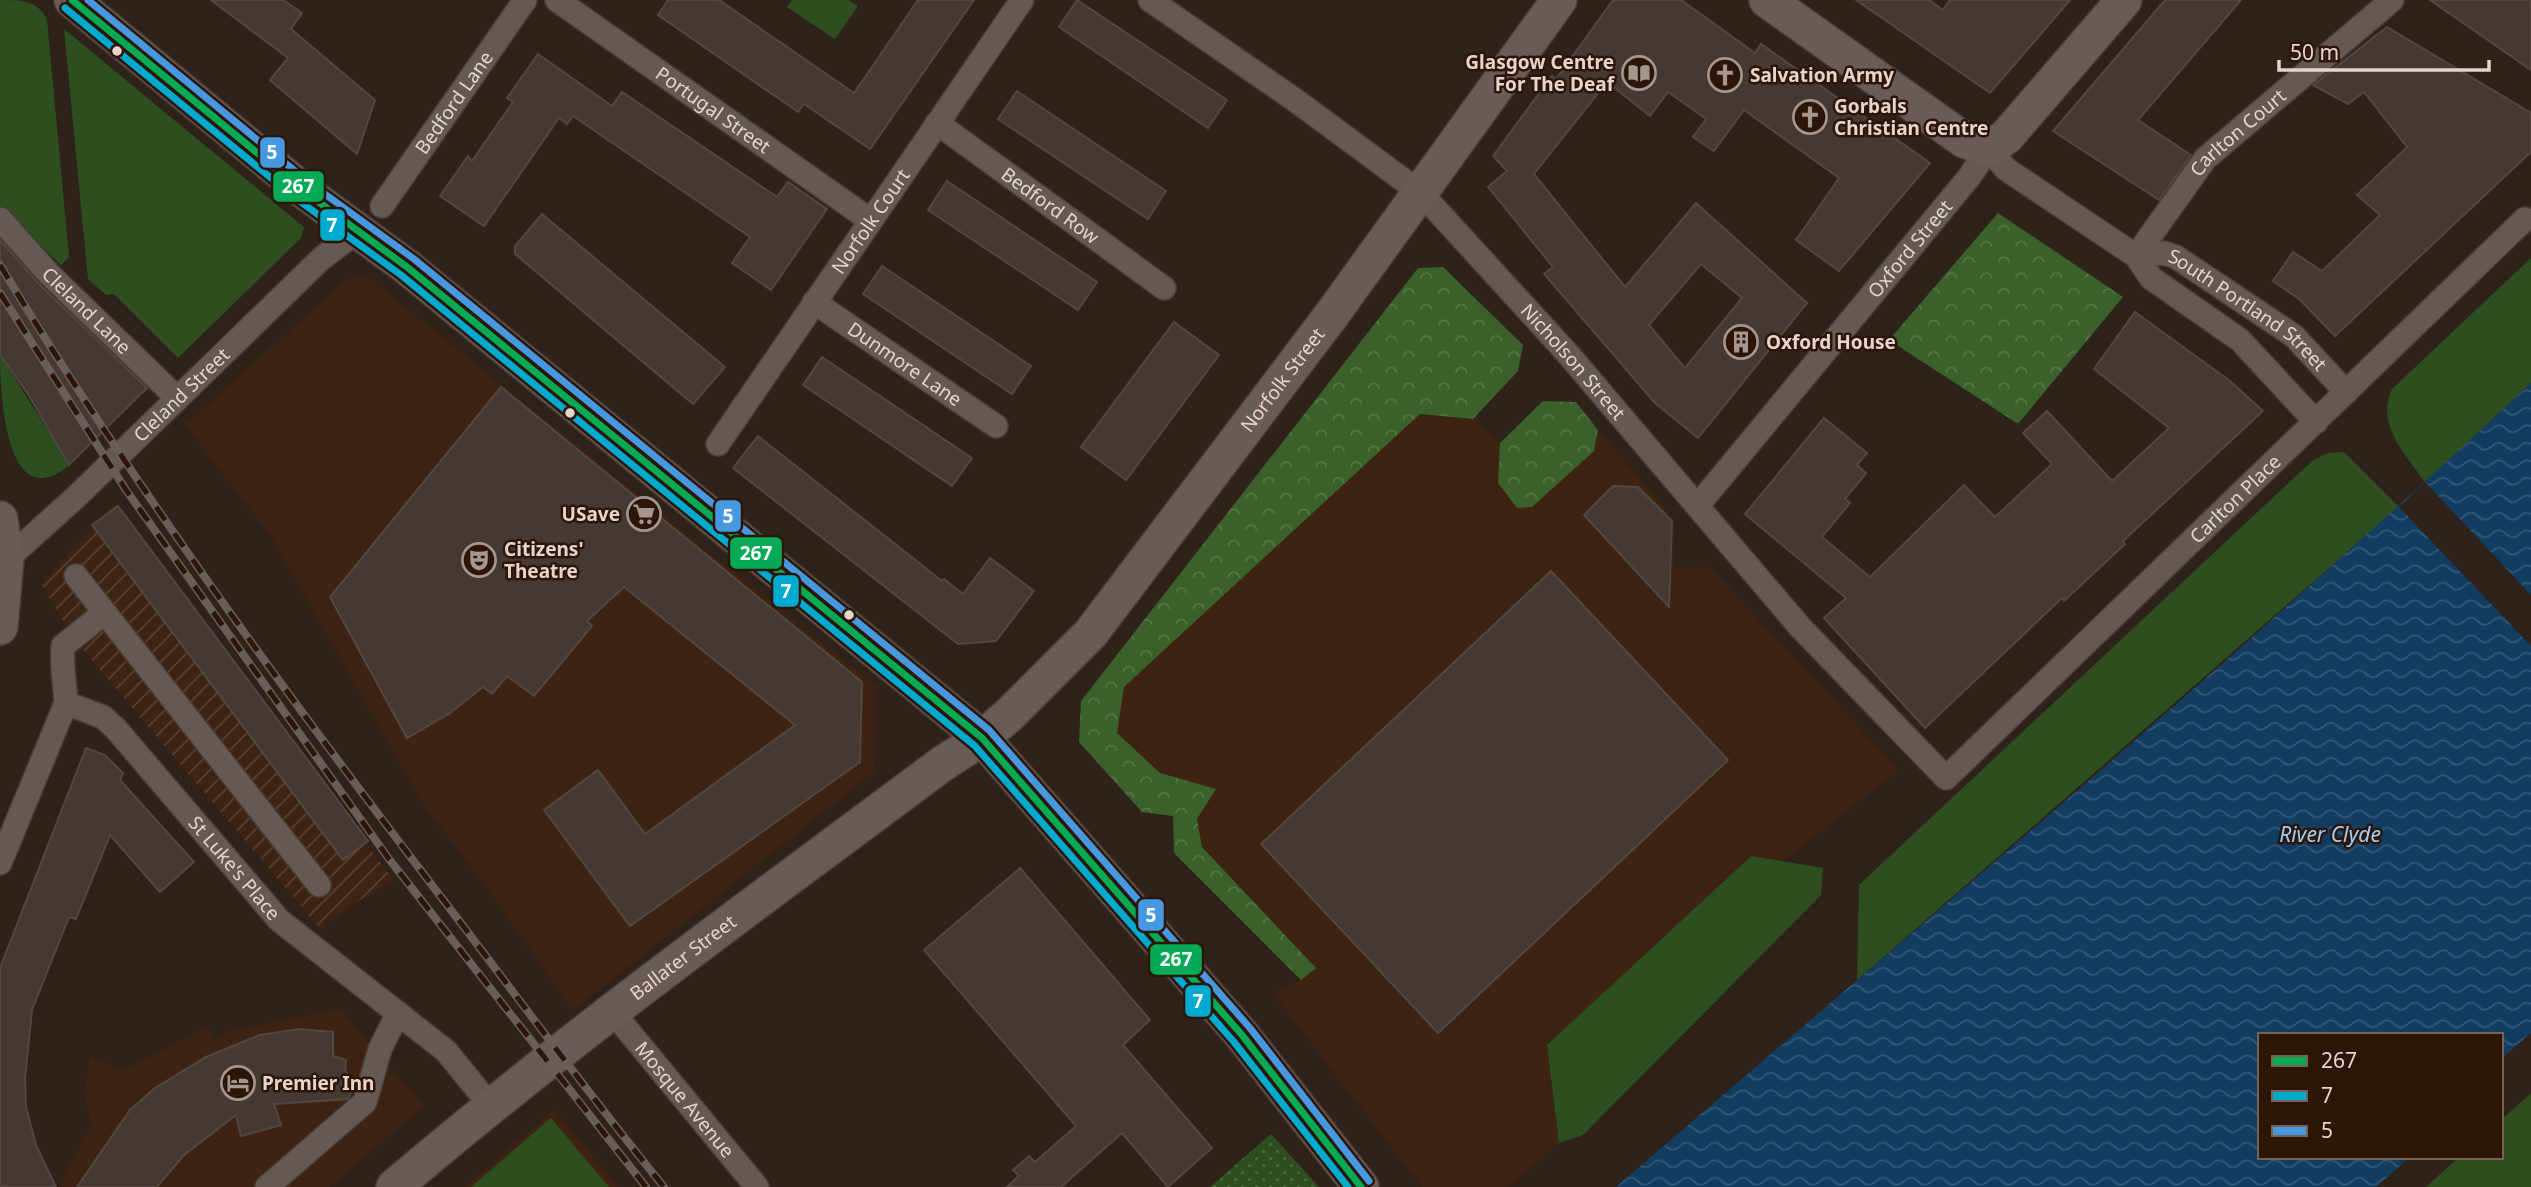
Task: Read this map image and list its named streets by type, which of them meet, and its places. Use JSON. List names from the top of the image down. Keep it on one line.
{"streets":{"main road":["Oxford Street","South Portland Street","Norfolk Street","Ballater Street"],"street":["Bedford Lane","Portugal Street","Carlton Court","Bedford Row","Norfolk Court","Cleland Lane","Nicholson Street","Dunmore Lane","Cleland Street","Carlton Place","St Luke's Place","Mosque Avenue"]},"crossings":[["Bedford Lane","Cleland Street"],["Portugal Street","Norfolk Court"],["Carlton Court","South Portland Street"],["Bedford Row","Norfolk Court"],["Norfolk Court","Dunmore Lane"],["Oxford Street","South Portland Street"],["Oxford Street","Nicholson Street"],["Cleland Lane","Cleland Street"],["South Portland Street","Carlton Place"],["Nicholson Street","Norfolk Street"],["Nicholson Street","Carlton Place"],["Norfolk Street","Ballater Street"],["St Luke's Place","Ballater Street"],["Ballater Street","Mosque Avenue"]],"water":["River Clyde"],"places":{"library":["Glasgow Centre For The Deaf"],"church":["Salvation Army","Gorbals Christian Centre"],"building":["Oxford House"],"supermarket":["USave"],"theatre":["Citizens' Theatre"],"hotel":["Premier Inn"]},"lines":["transit line 267","transit line 5","transit line 7"],"legend":["267","7","5"],"scale_bar":"50 m"}
